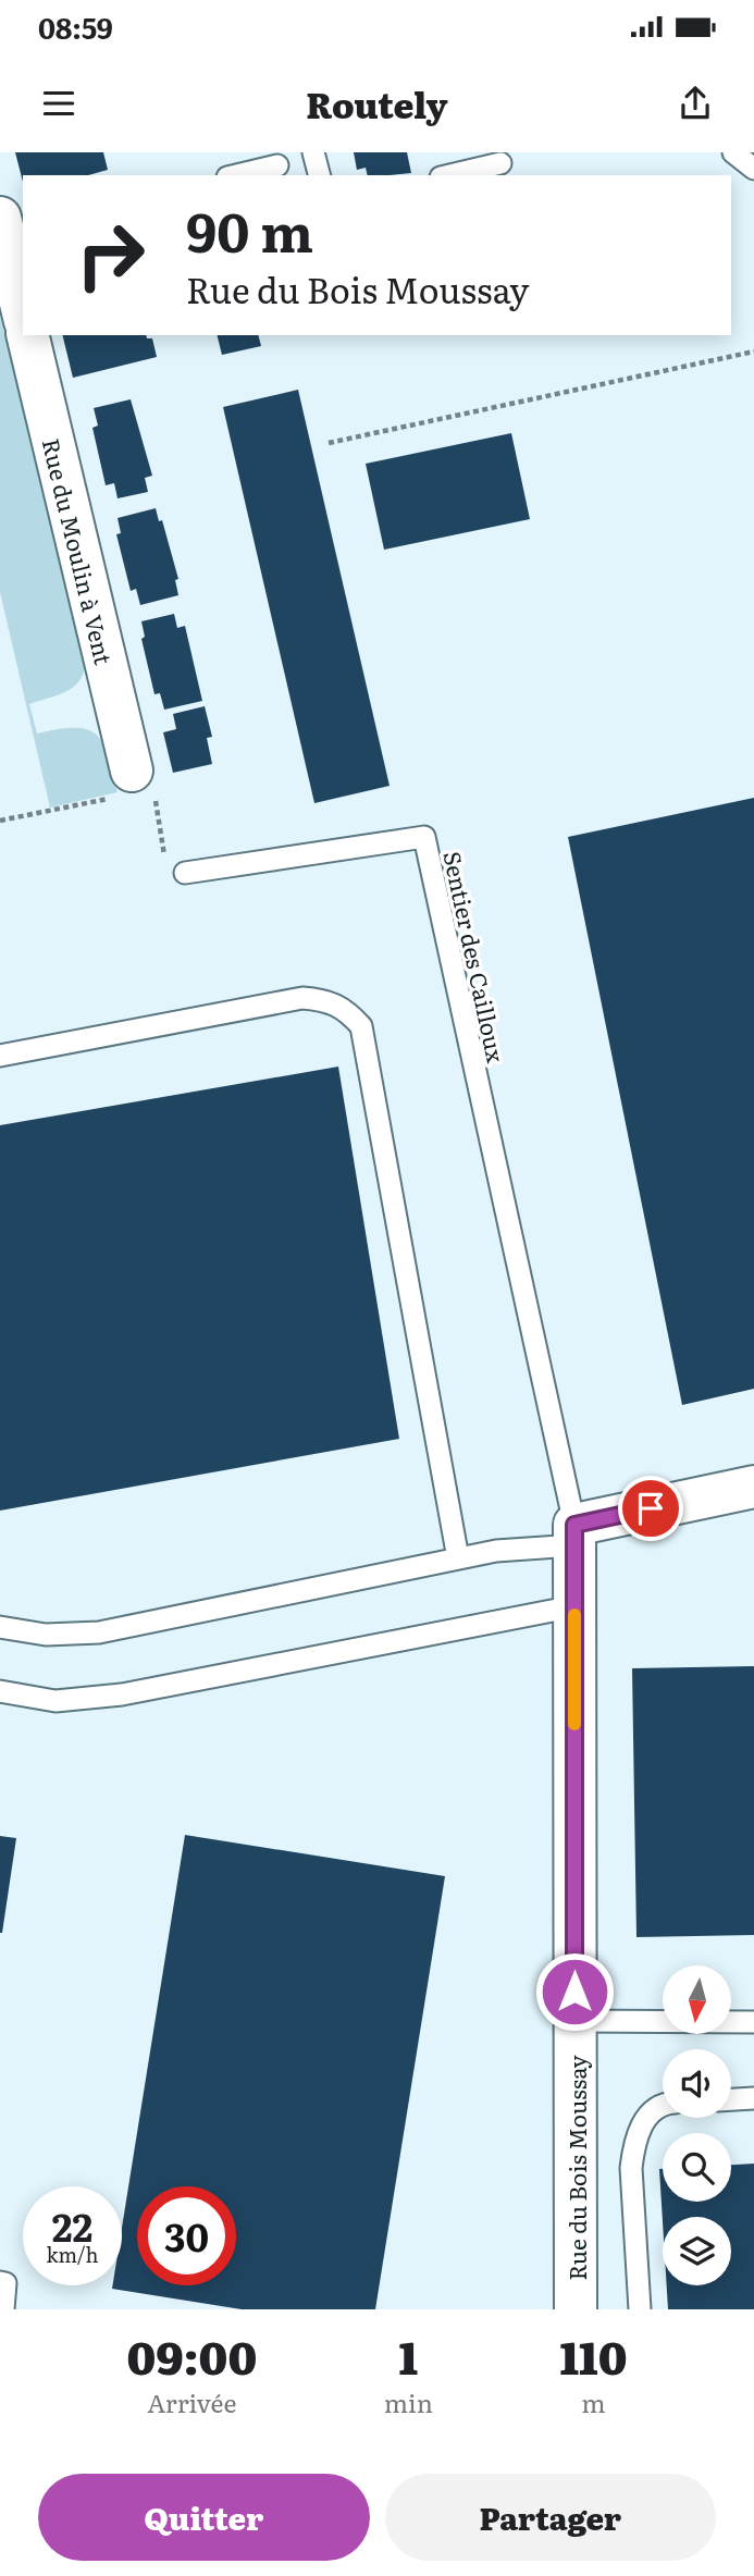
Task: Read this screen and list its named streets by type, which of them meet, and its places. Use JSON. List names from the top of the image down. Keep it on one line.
{"streets":{"street":["Rue du Moulin à Vent","Rue du Bois Moussay"],"lane":["Sentier des Cailloux"]},"crossings":[["Sentier des Cailloux","Rue du Bois Moussay"]],"north":"bottom","page":{"status":"08:59","header":"Routely","turn":["90 m","Rue du Bois Moussay"],"speed":"22 km/h","limit":"30","eta":["09:00","Arrivée","1","min","110","m"],"buttons":["Quitter","Partager"]}}
